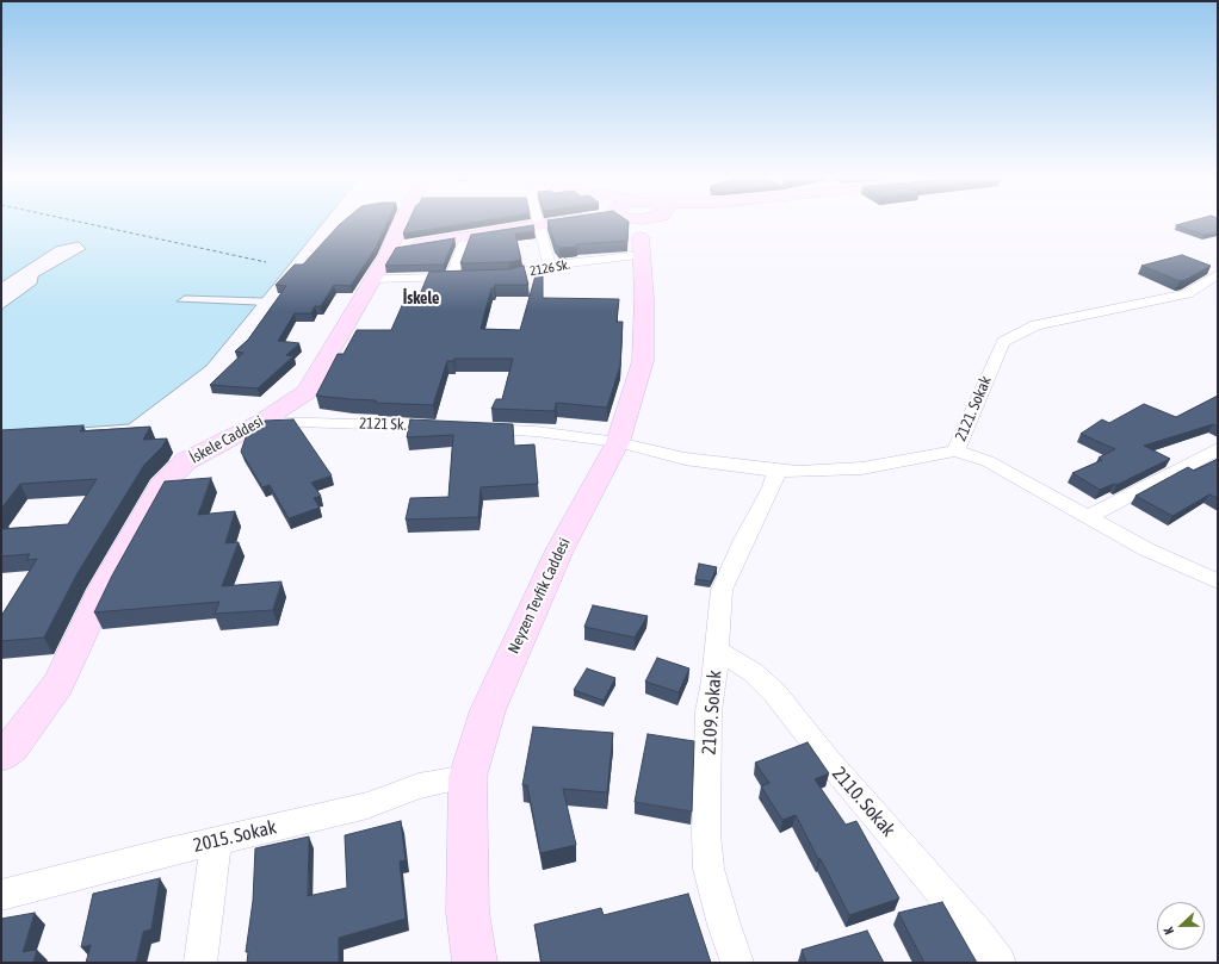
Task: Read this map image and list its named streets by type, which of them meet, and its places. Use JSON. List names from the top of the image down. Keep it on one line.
{"streets":{"street":["2126 Sk.","2121. Sokak","2121 Sk.","İskele Caddesi","Neyzen Tevfik Caddesi","2109. Sokak","2110. Sokak","2015. Sokak"]},"crossings":[["2121. Sokak","Neyzen Tevfik Caddesi"],["2121. Sokak","2109. Sokak"],["2121 Sk.","İskele Caddesi"],["Neyzen Tevfik Caddesi","2015. Sokak"],["2109. Sokak","2110. Sokak"]],"districts":["İskele"],"north":"left"}
